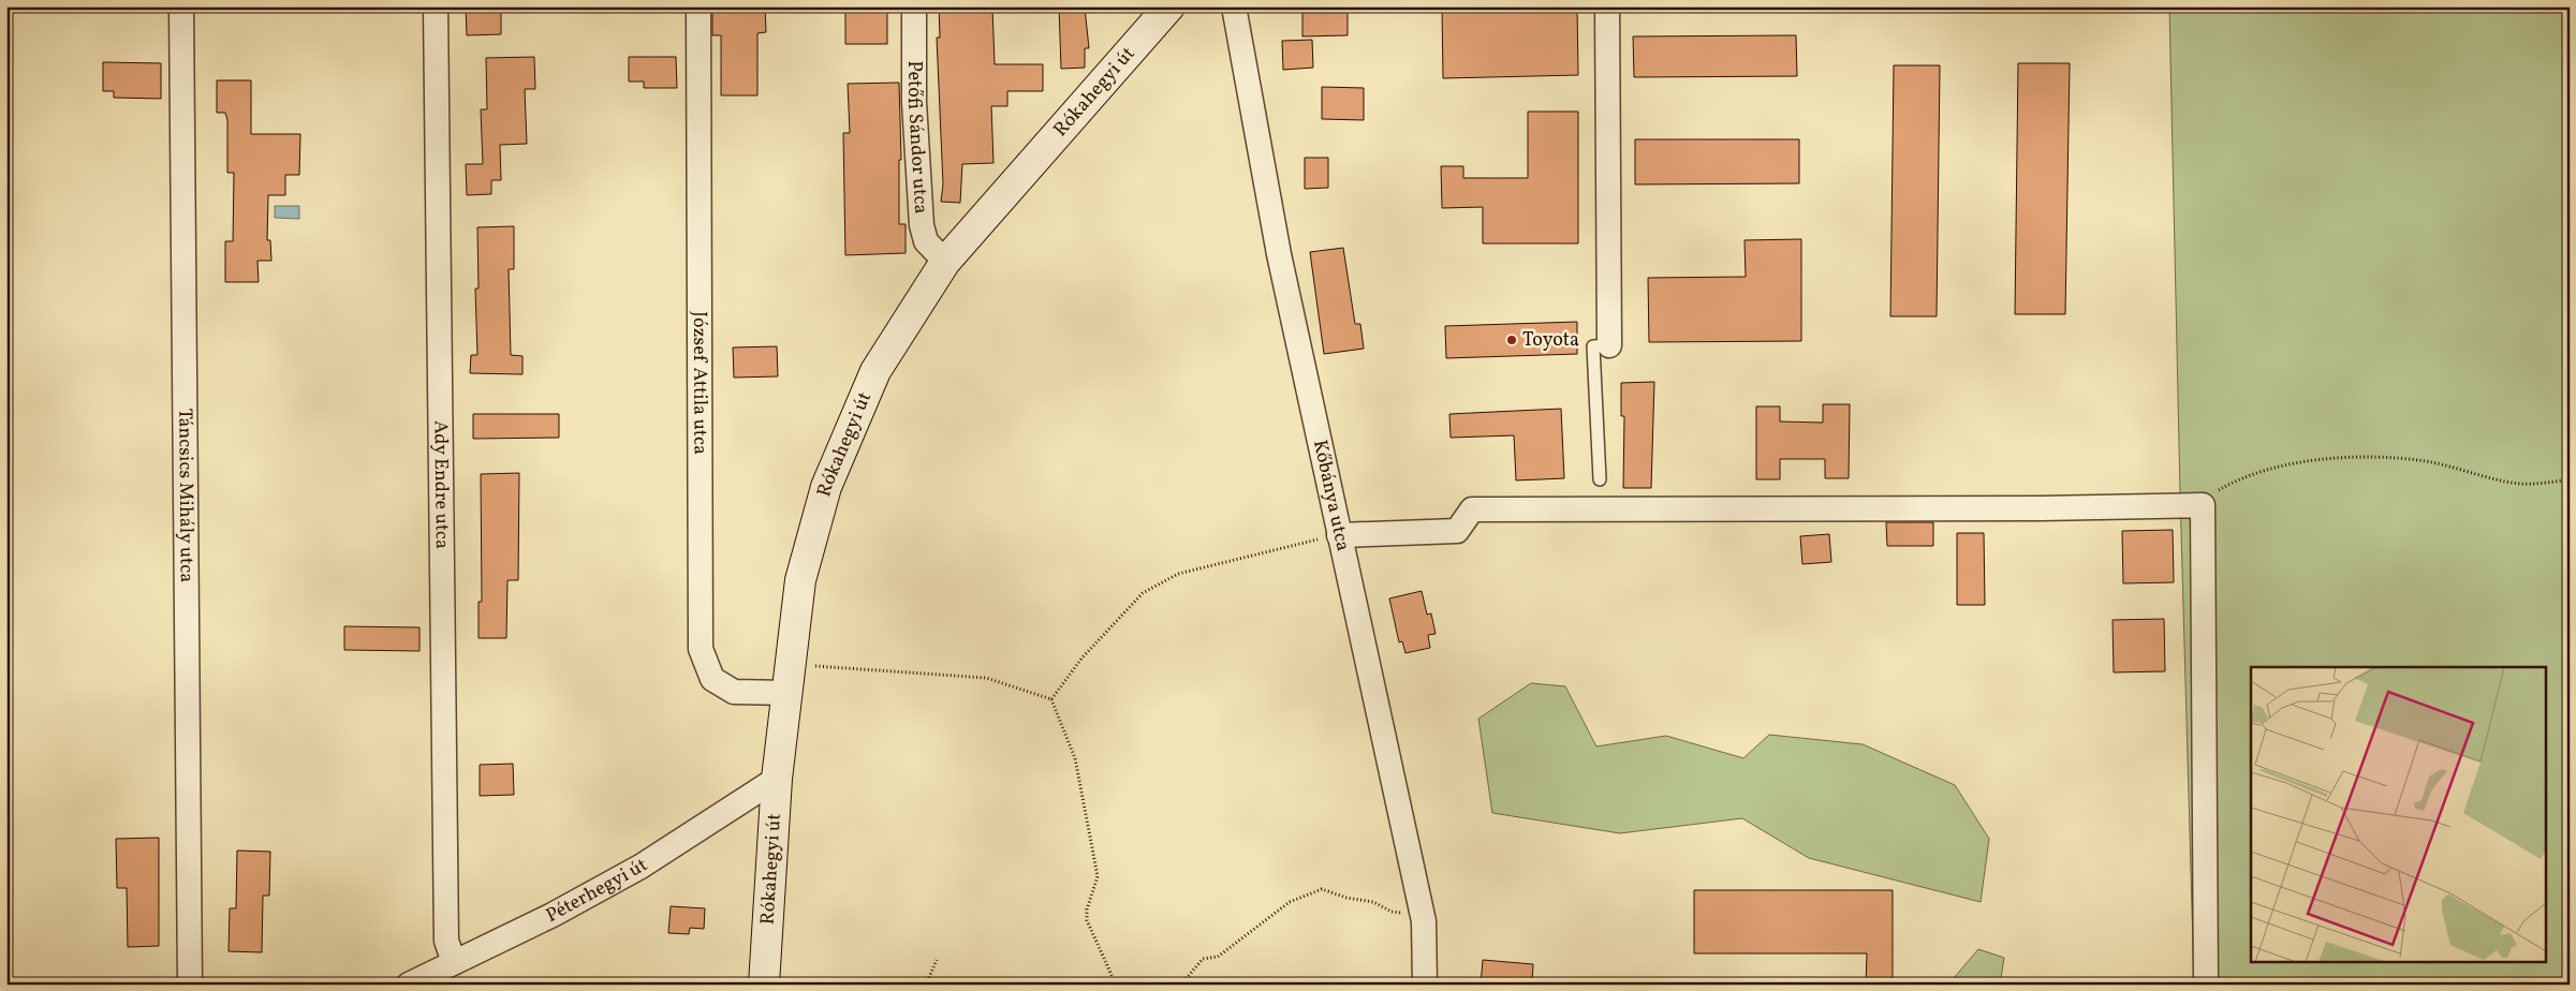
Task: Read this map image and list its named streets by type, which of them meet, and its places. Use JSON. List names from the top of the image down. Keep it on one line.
{"streets":{"street":["Rókahegyi út","Petőfi Sándor utca","József Attila utca","Ady Endre utca","Táncsics Mihály utca","Kőbánya utca","Péterhegyi út"]},"crossings":[["Rókahegyi út","Petőfi Sándor utca"],["Rókahegyi út","József Attila utca"],["Rókahegyi út","Péterhegyi út"],["Ady Endre utca","Péterhegyi út"]],"places":["Toyota"]}
